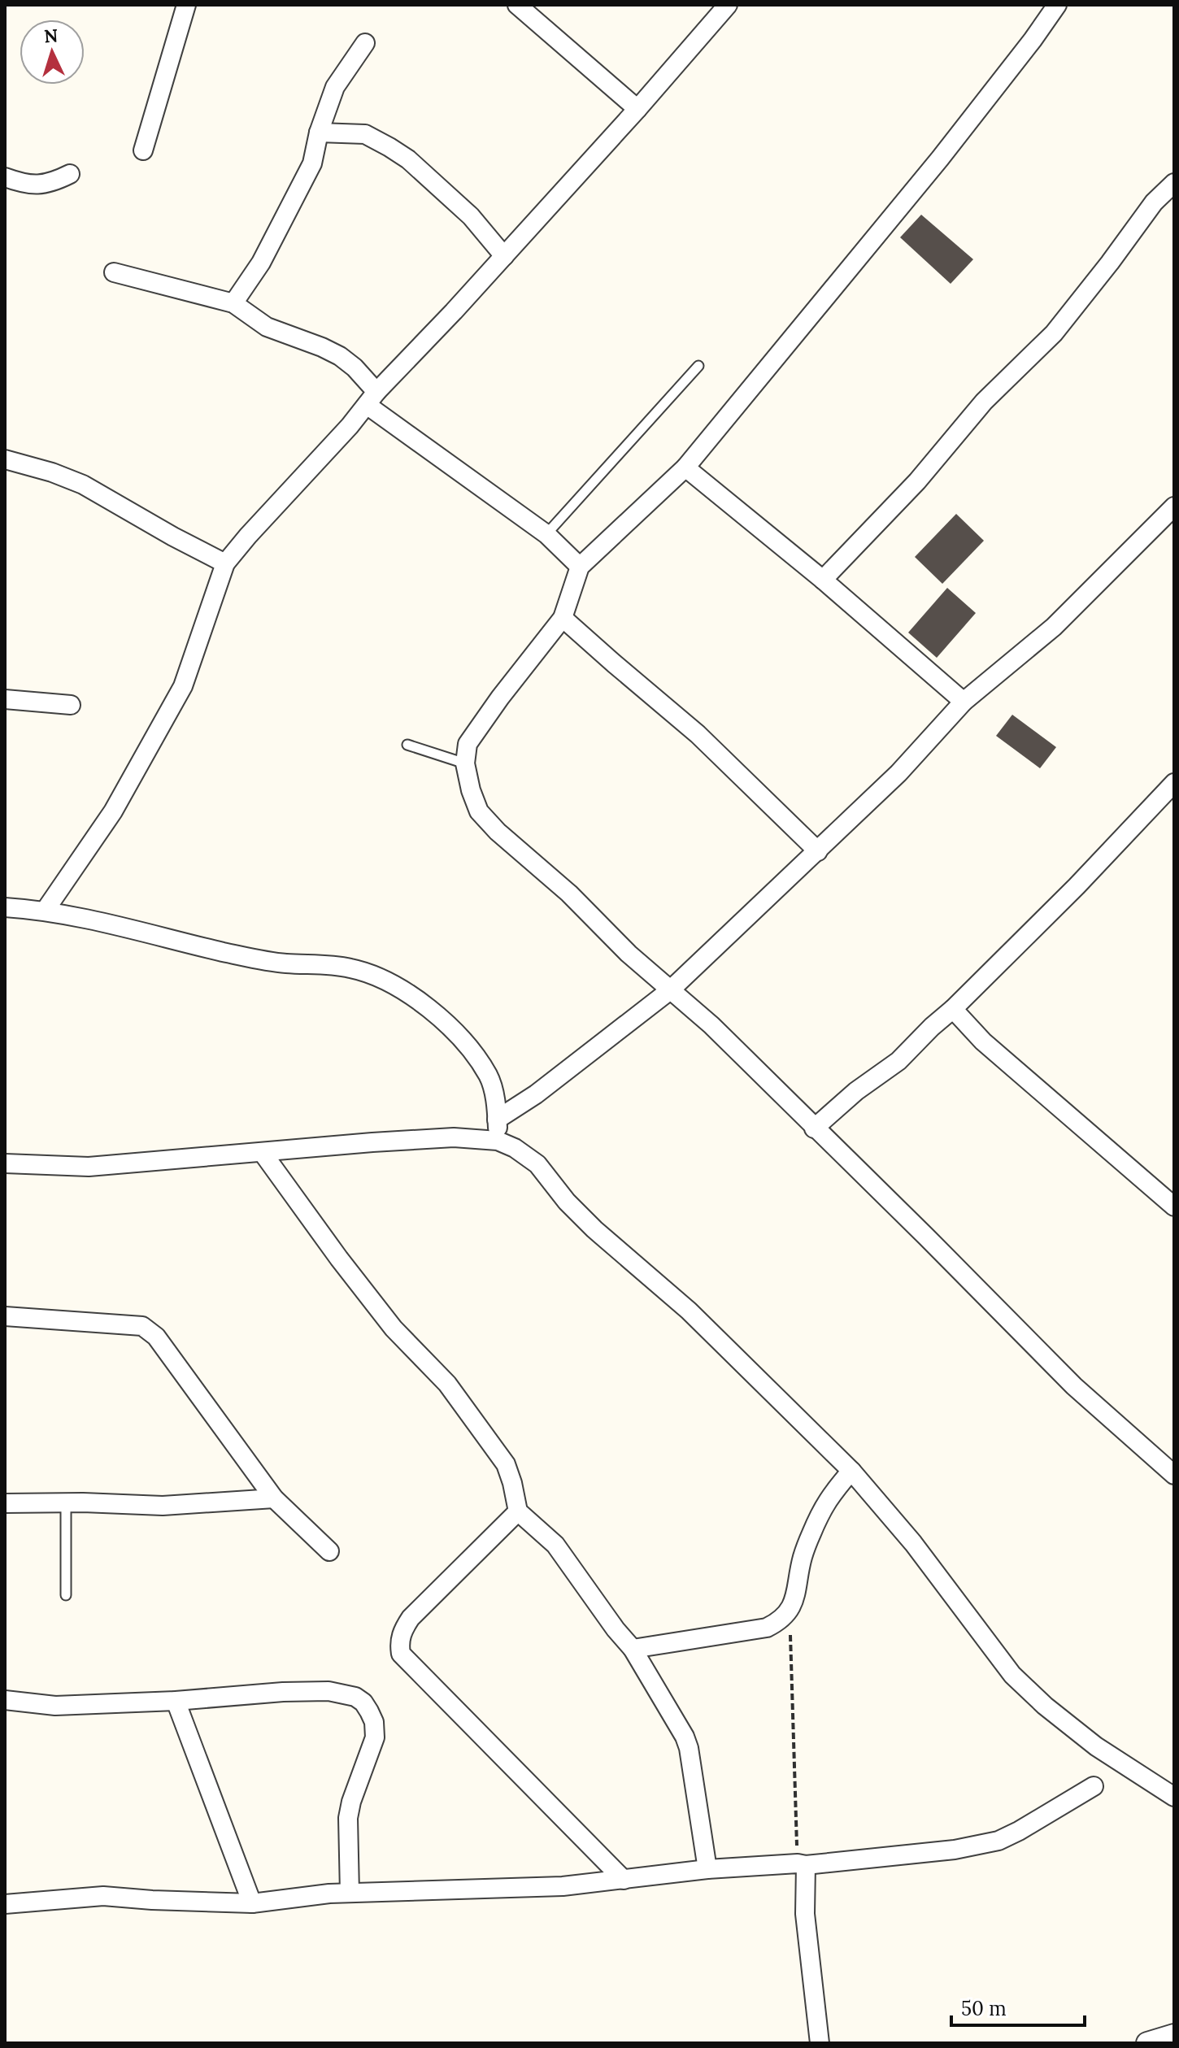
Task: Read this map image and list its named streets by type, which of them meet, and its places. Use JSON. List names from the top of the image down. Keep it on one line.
{"scale_bar":"50 m","north":"top"}
